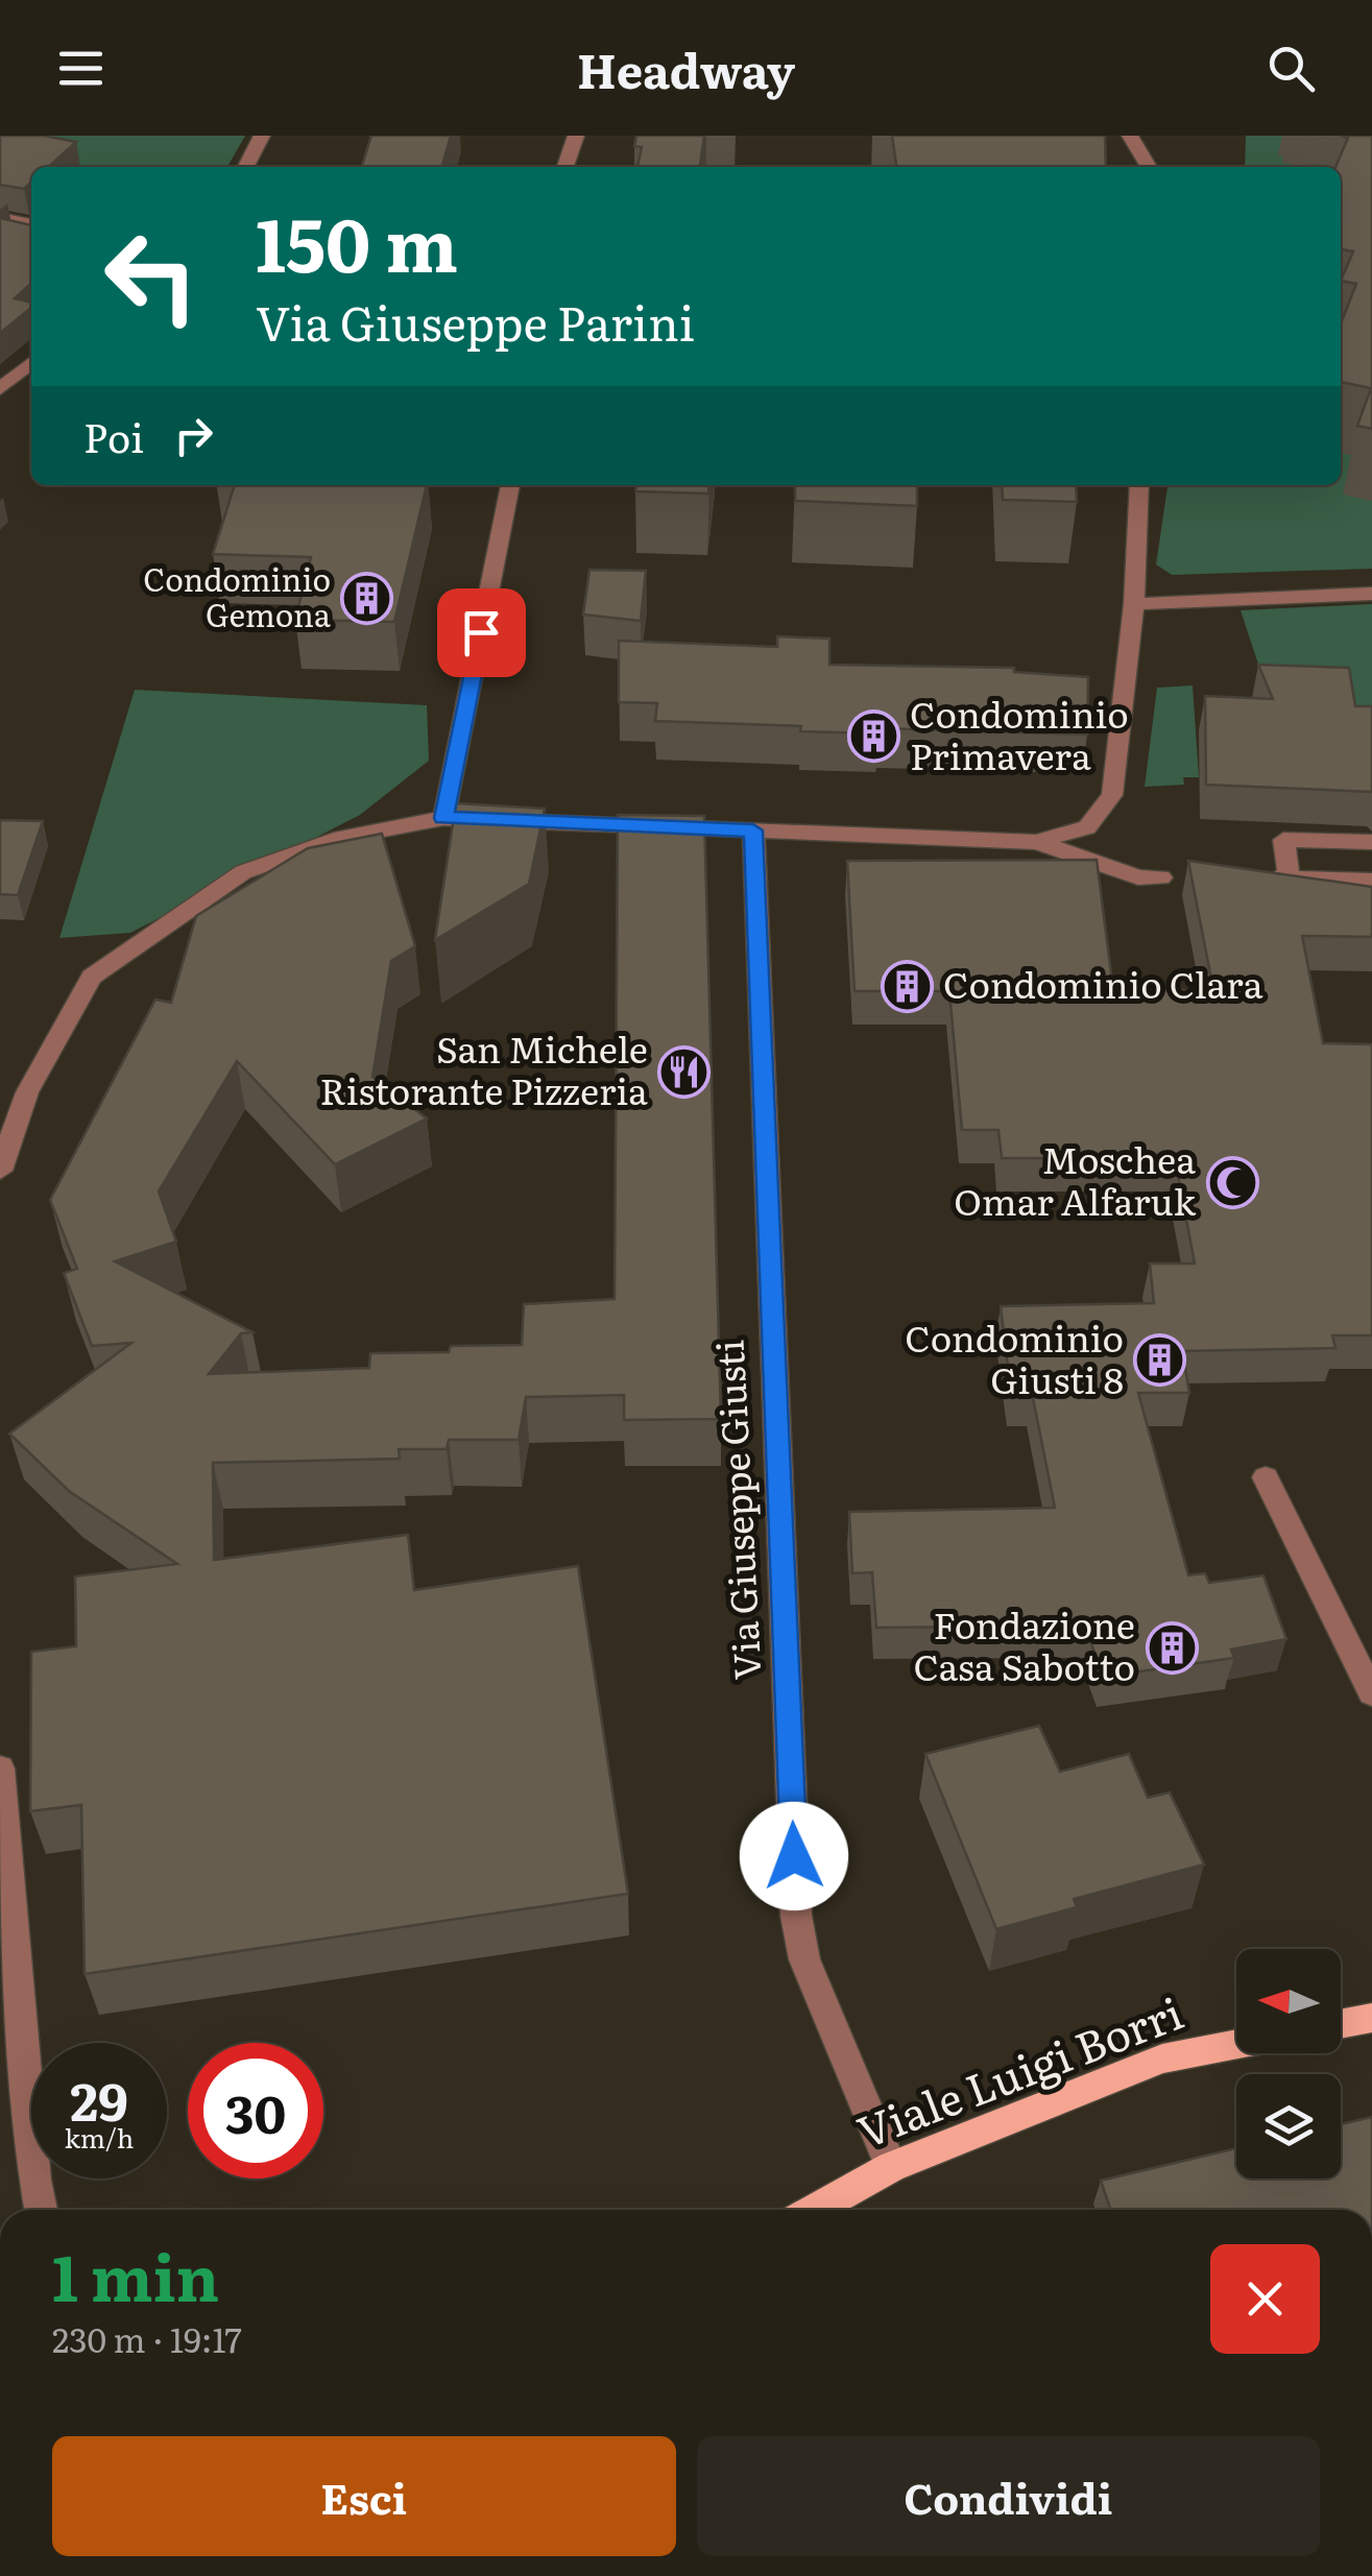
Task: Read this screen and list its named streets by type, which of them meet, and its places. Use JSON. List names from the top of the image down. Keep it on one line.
{"streets":{"main road":["Viale Luigi Borri"],"street":["Via Giuseppe Giusti"]},"crossings":[["Via Giuseppe Giusti","Viale Luigi Borri"]],"places":{"building":["Condominio Gemona","Condominio Primavera","Condominio Clara","Condominio Giusti 8","Fondazione Casa Sabotto"],"restaurant":["San Michele Ristorante Pizzeria"],"mosque":["Moschea Omar Alfaruk"]},"north":"left","page":{"header":"Headway","turn":["150 m","Via Giuseppe Parini"],"then":"Poi","speed":"29 km/h","limit":"30","heading":["1 min","230 m · 19:17"],"buttons":["Esci","Condividi"]}}
